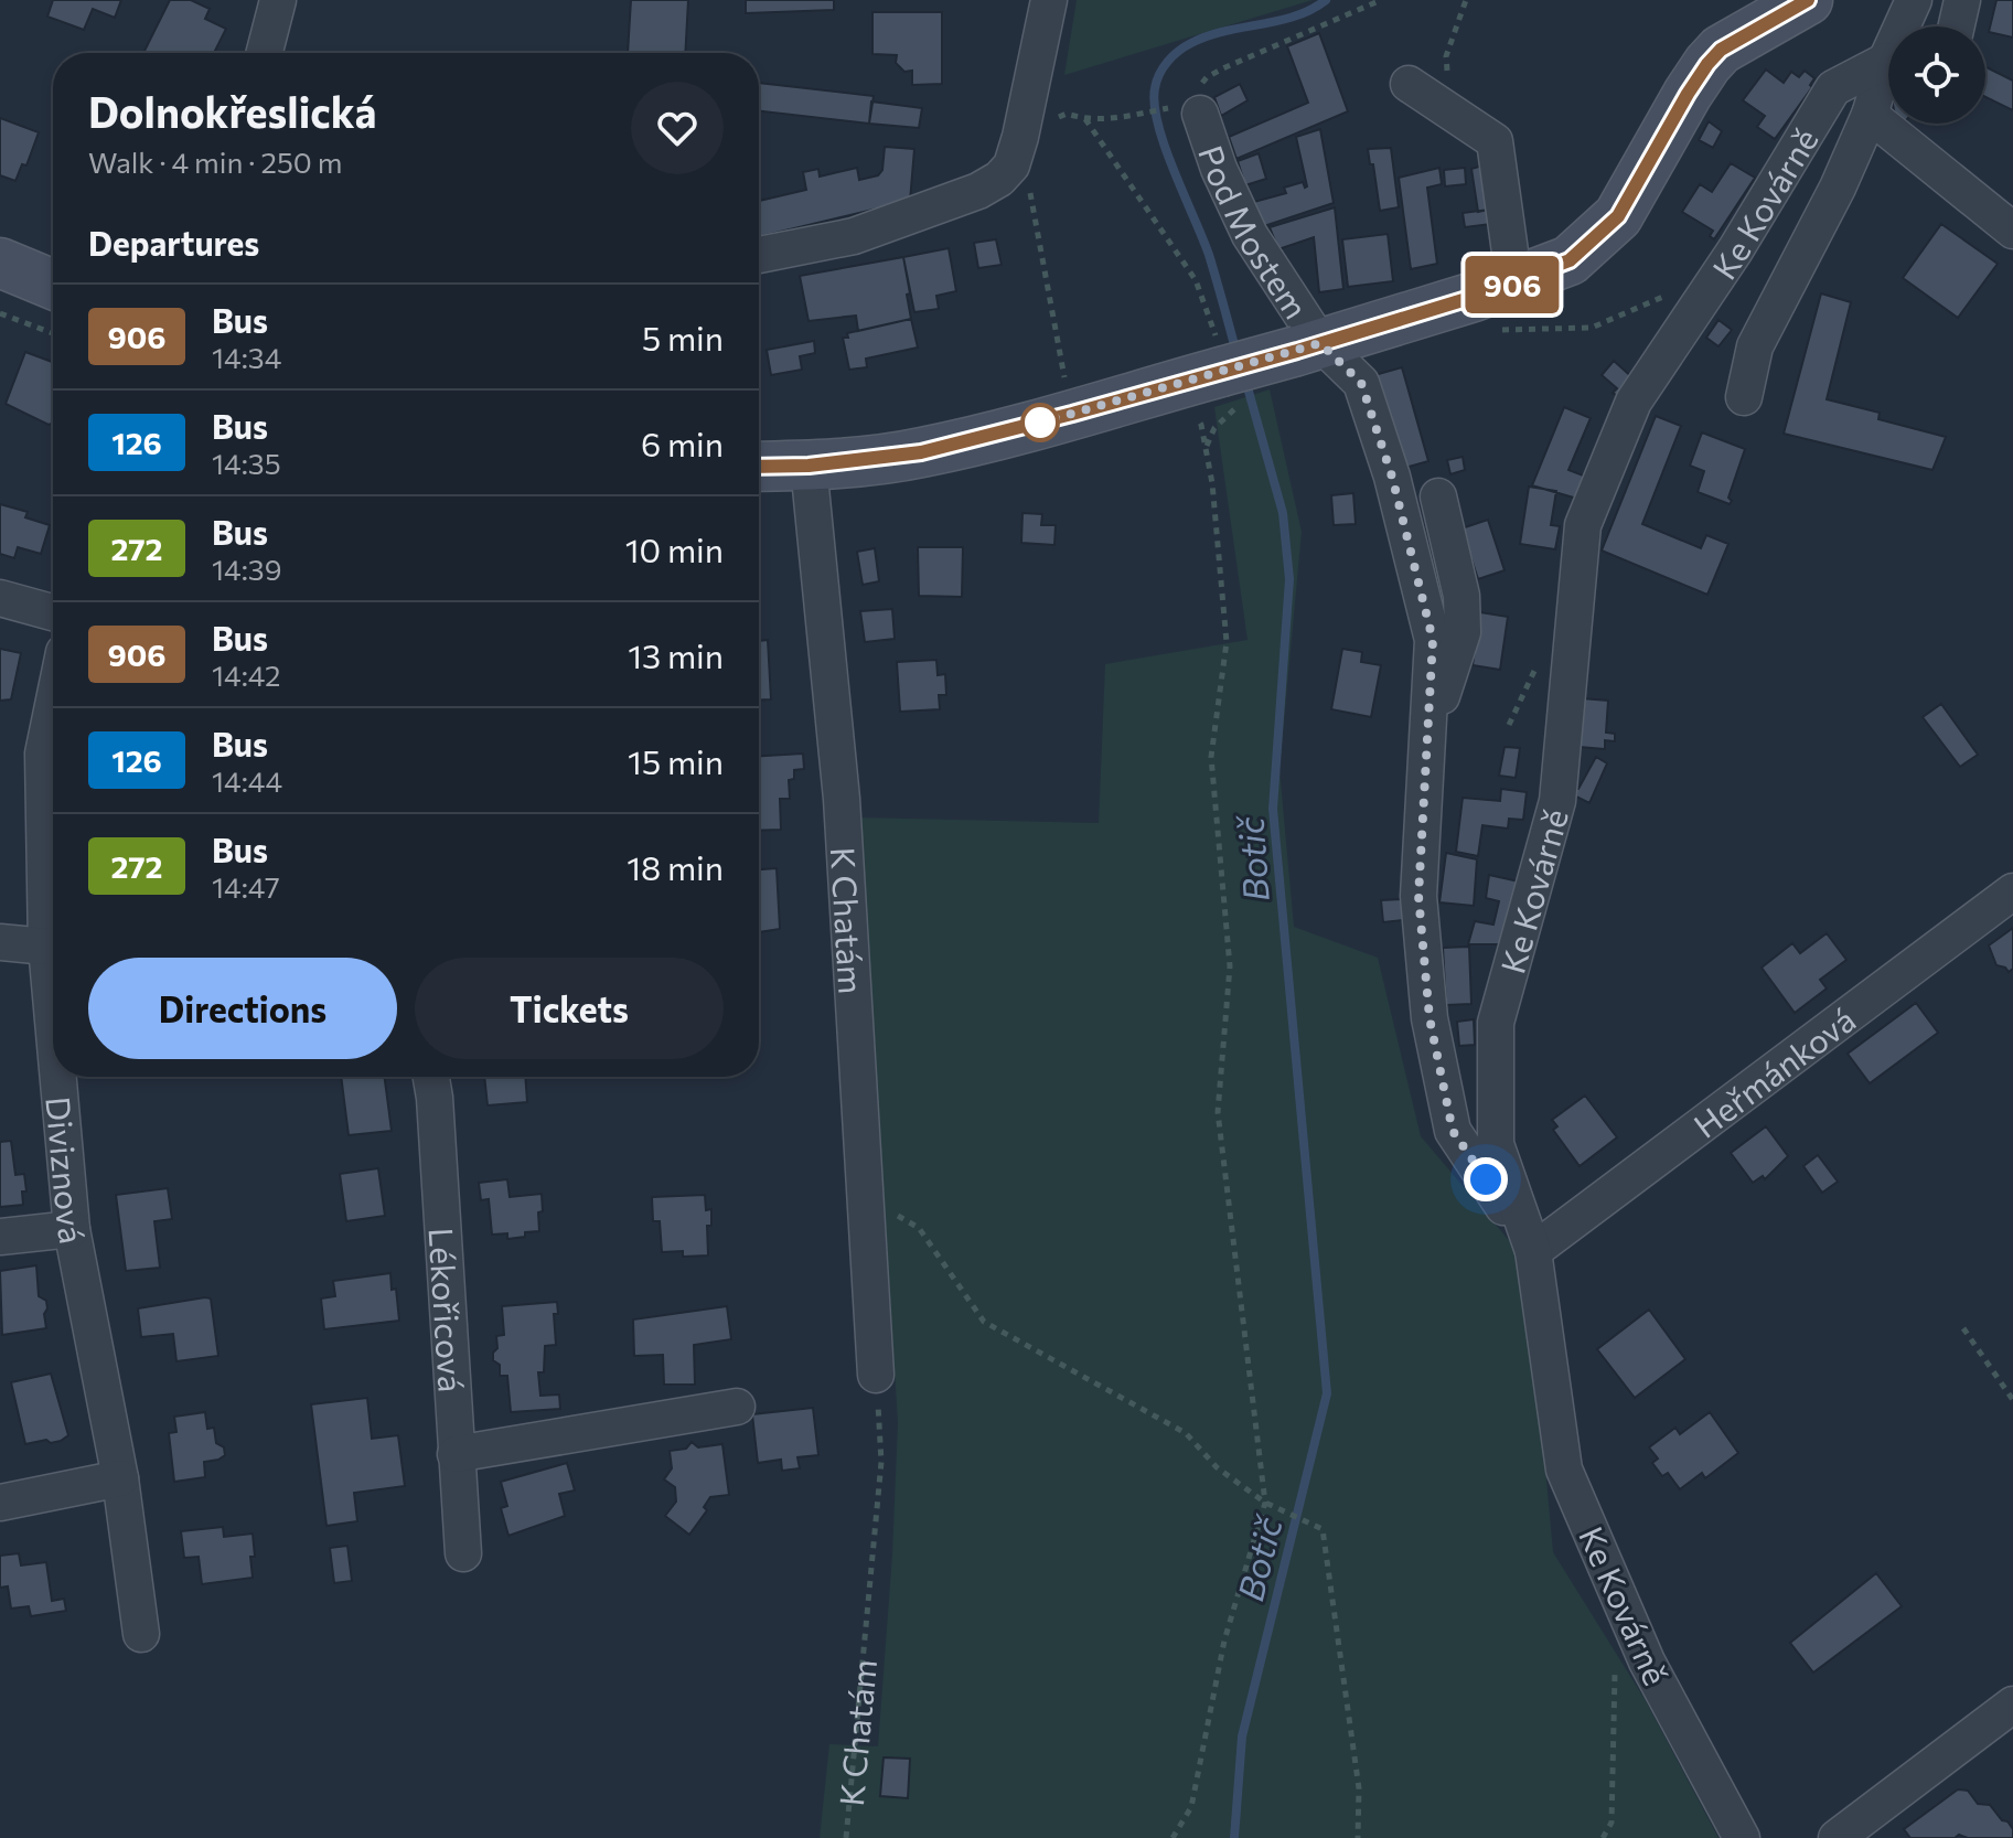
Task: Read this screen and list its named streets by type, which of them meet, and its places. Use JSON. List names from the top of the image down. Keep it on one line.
{"streets":{"street":["Ke Kovárně","Pod Mostem","K Chatám","Heřmánková","Diviznová","Lékořicová"]},"crossings":[["Ke Kovárně","Pod Mostem"],["Ke Kovárně","Heřmánková"],["Pod Mostem","Heřmánková"]],"water":["Botič"],"lines":["bus line 906"],"page":{"on_map":"906","heading":[["Dolnokřeslická","Walk · 4 min · 250 m"],"Departures"],"list":[{"mark":"906","name":"Bus","note":"14:34","value":"5 min"},{"mark":"126","name":"Bus","note":"14:35","value":"6 min"},{"mark":"272","name":"Bus","note":"14:39","value":"10 min"},{"mark":"906","name":"Bus","note":"14:42","value":"13 min"},{"mark":"126","name":"Bus","note":"14:44","value":"15 min"},{"mark":"272","name":"Bus","note":"14:47","value":"18 min"}],"buttons":["Directions","Tickets"]}}
